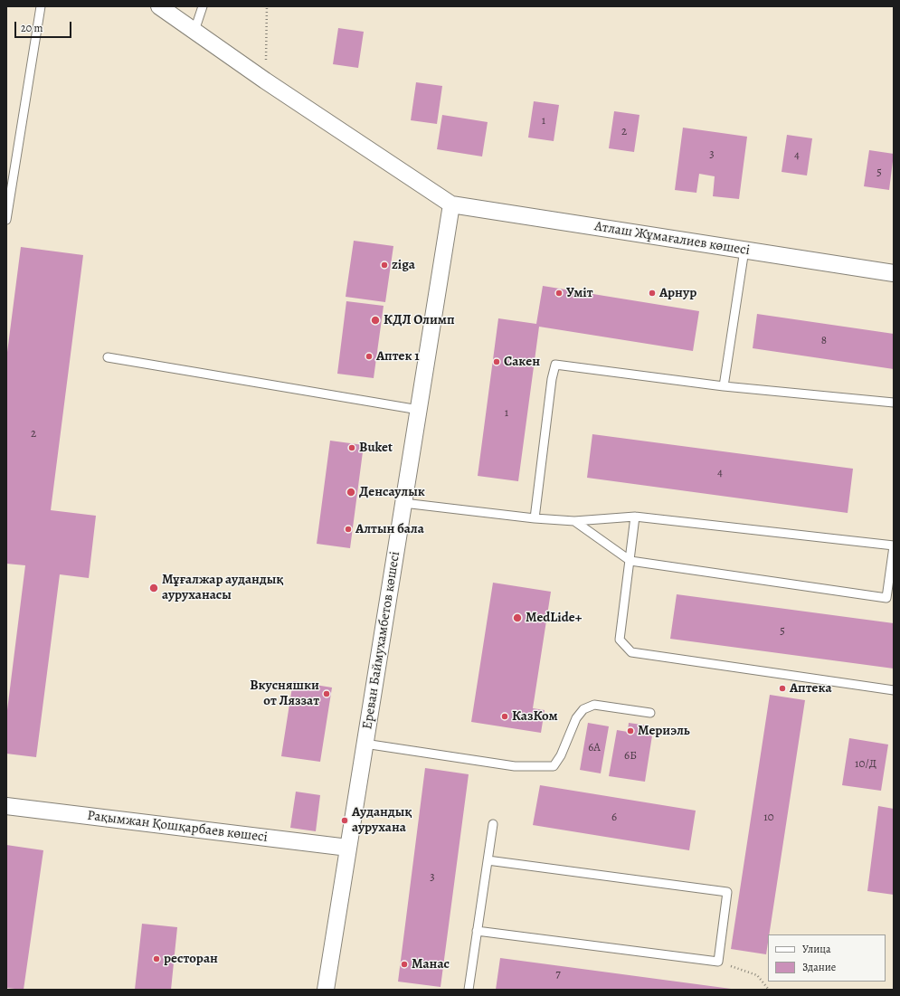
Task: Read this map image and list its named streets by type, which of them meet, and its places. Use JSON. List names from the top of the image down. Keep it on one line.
{"streets":{"street":["Атлаш Жұмағалиев көшесі","Ереван Баймухамбетов көшесі","Рақымжан Қошқарбаев көшесі"]},"crossings":[["Атлаш Жұмағалиев көшесі","Ереван Баймухамбетов көшесі"],["Ереван Баймухамбетов көшесі","Рақымжан Қошқарбаев көшесі"]],"places":["ziga","Умiт","Арнур","КДЛ Олимп","Аптек 1","Сакен","Buket","Денсаулык","Алтын бала","Мұғалжар аудандық ауруханасы","MedLide+","Аптека","Вкусняшки от Ляззат","КазКом","Мериэль","Аудандық аурухана","ресторан","Манас"],"house_numbers":["1","2","3","4","5","8","1","2","4","5","6А","6Б","10/Д","6","10","3","7"],"legend":["Улица","Здание"],"scale_bar":"20 m"}
